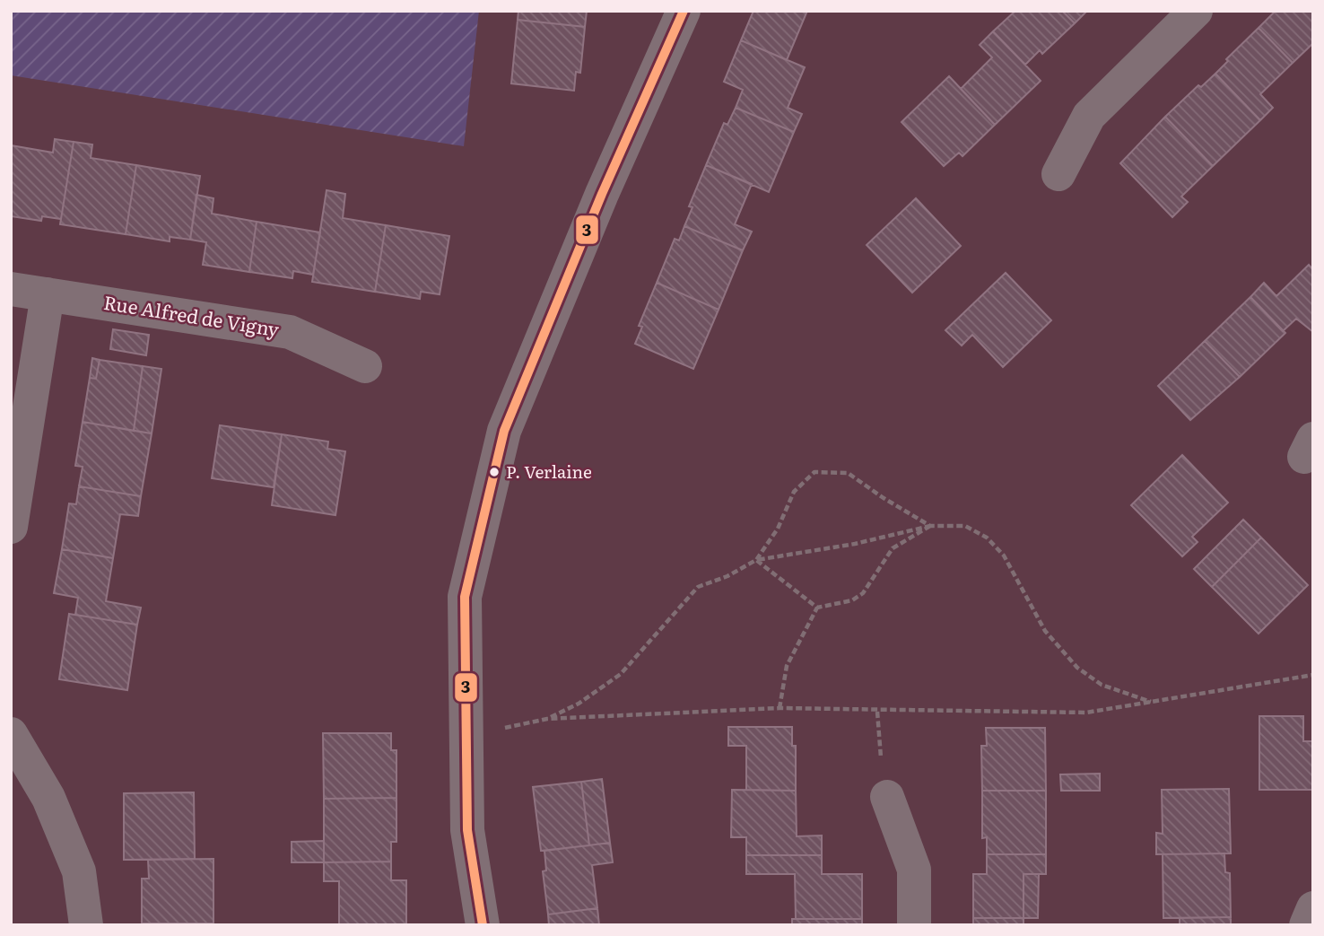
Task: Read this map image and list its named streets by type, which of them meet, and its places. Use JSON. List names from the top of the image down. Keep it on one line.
{"streets":{"street":["Rue Alfred de Vigny"]},"places":["P. Verlaine"],"lines":["transit line 3"]}
